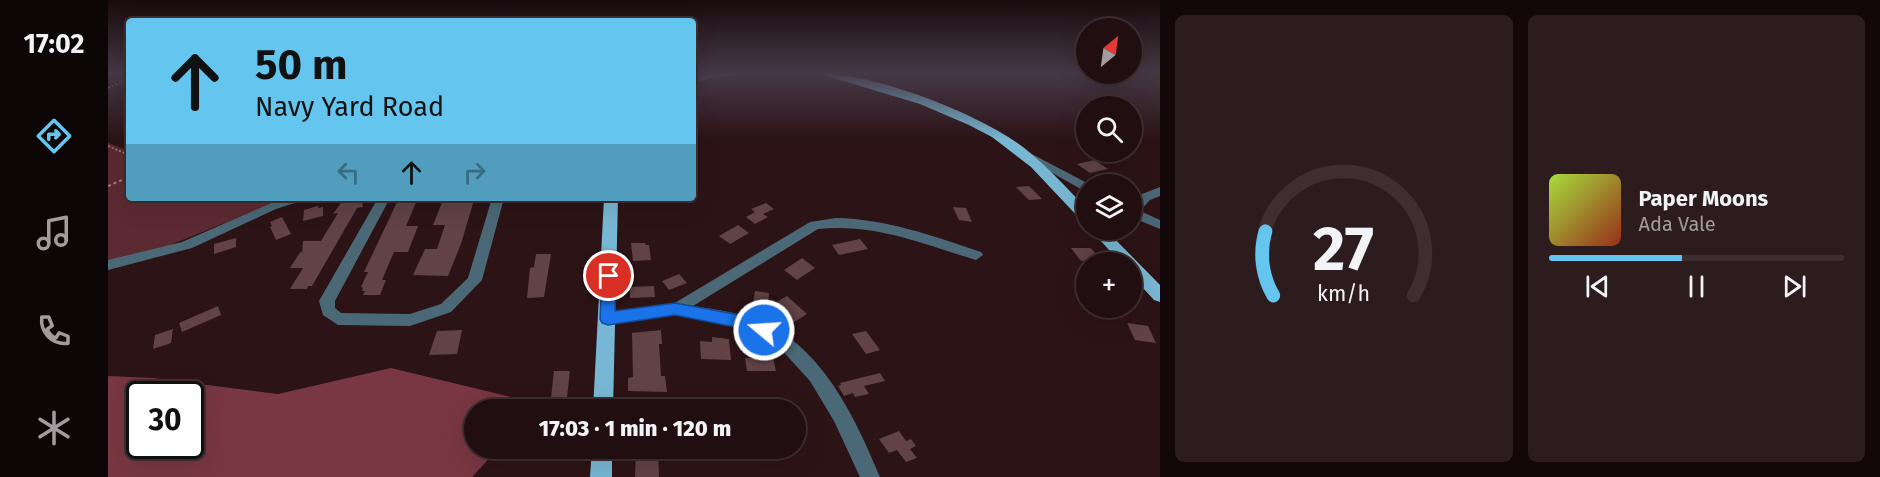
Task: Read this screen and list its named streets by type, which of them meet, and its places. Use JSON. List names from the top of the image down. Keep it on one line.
{"north":"top right","page":{"tabs":"17:02","map_buttons":"+","turn":["50 m","Navy Yard Road"],"song":["Paper Moons","Ada Vale"],"limit":"30","trip":"17:03 · 1 min · 120 m","gauge":["27","km/h"]}}
